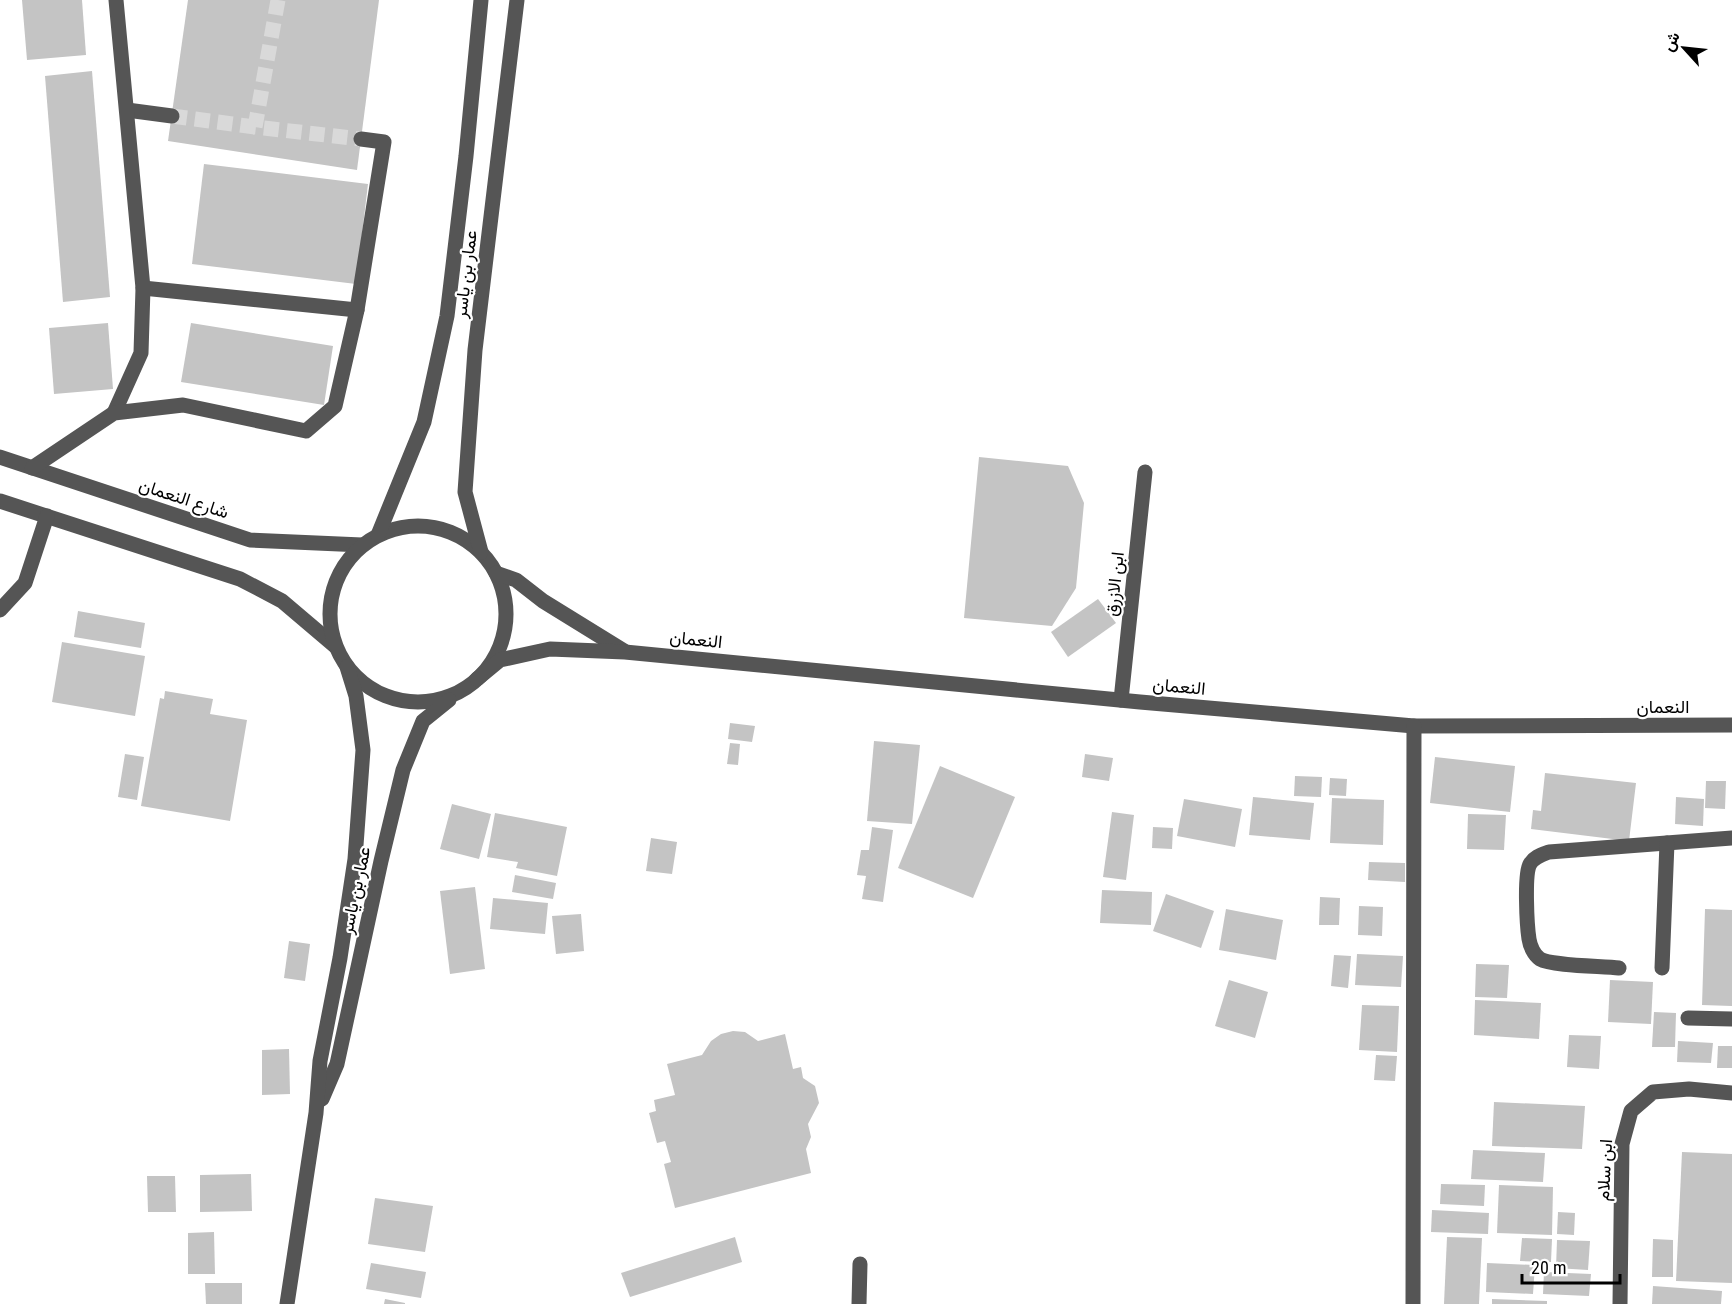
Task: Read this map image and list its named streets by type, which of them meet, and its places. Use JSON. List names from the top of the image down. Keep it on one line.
{"streets":{"street":["عمار بن ياسر","شارع النعمان","ابن الازرق","النعمان","ابن سلام"]},"crossings":[["عمار بن ياسر","شارع النعمان"],["عمار بن ياسر","النعمان"],["شارع النعمان","النعمان"],["ابن الازرق","النعمان"]],"scale_bar":"20 m","north":"top left"}
